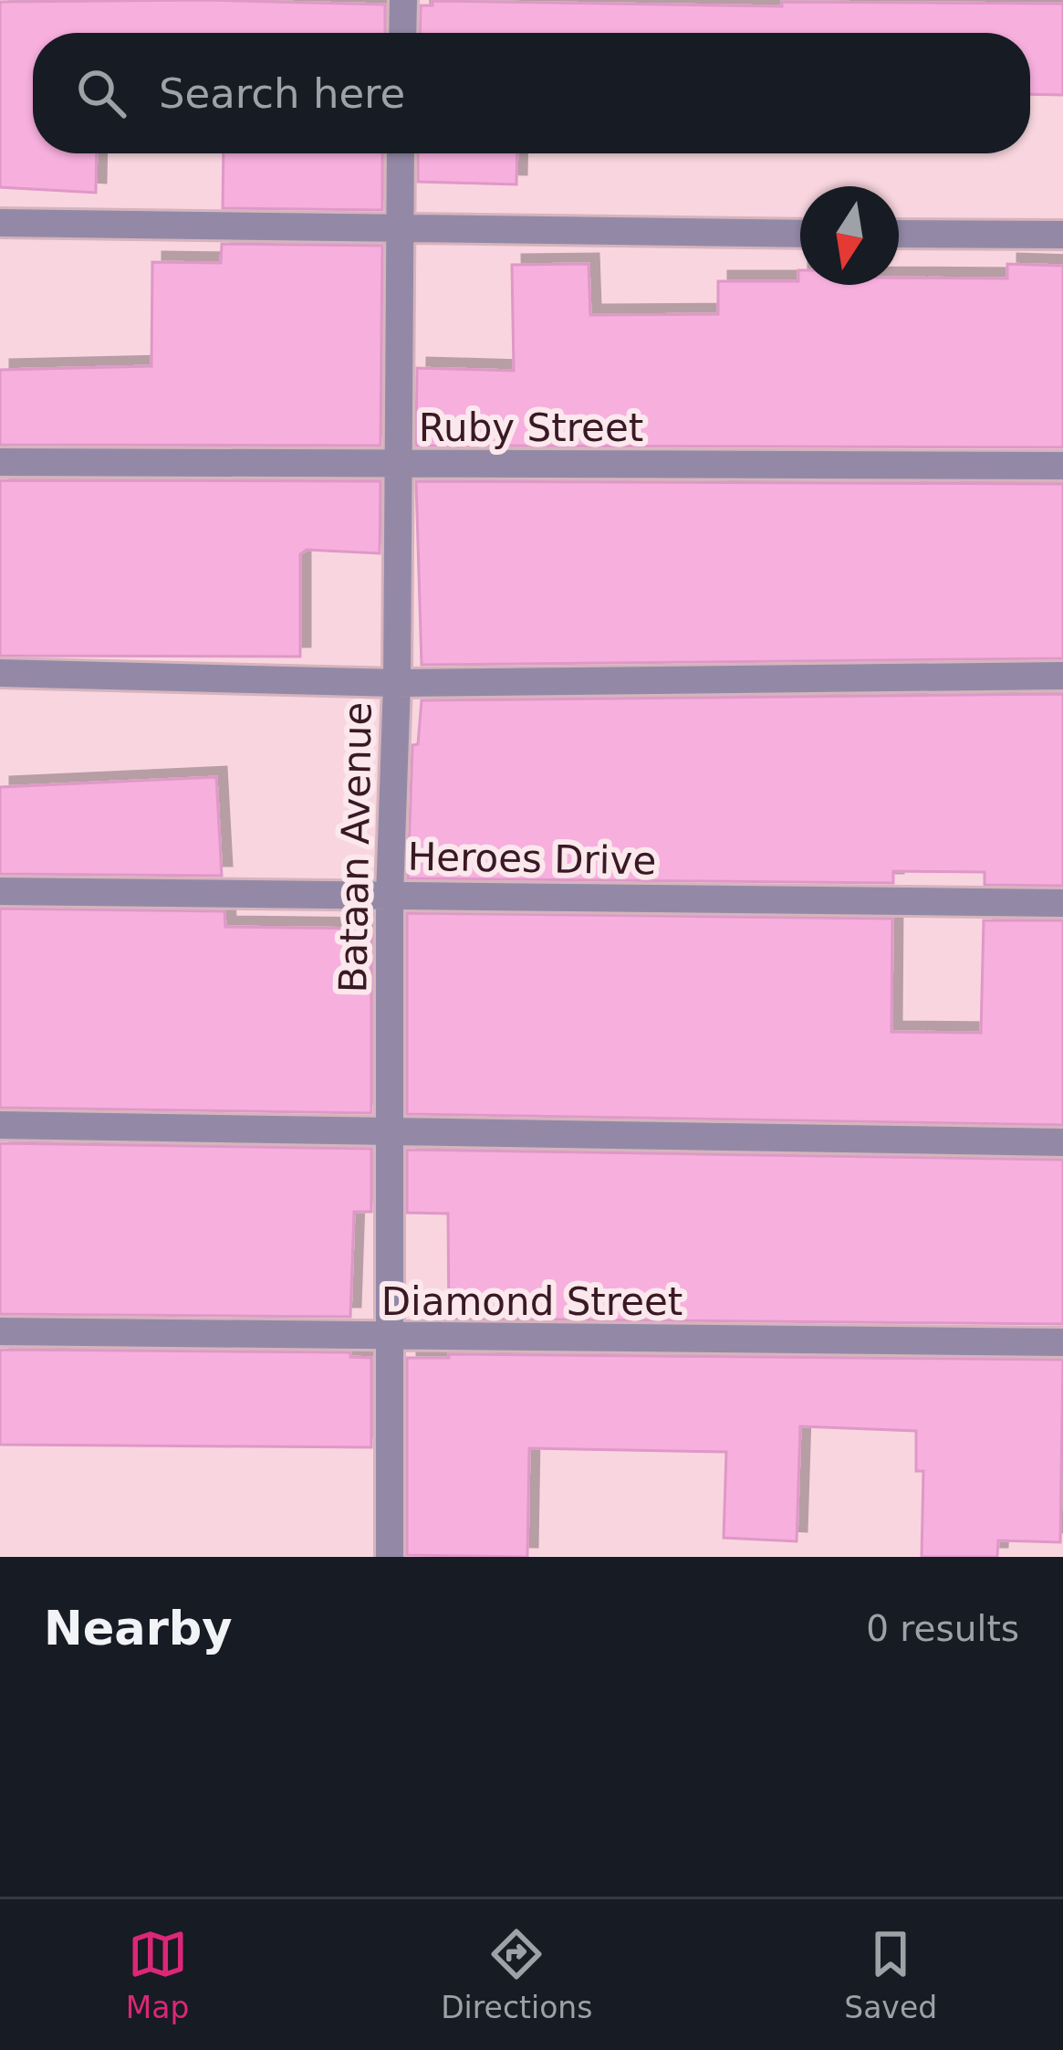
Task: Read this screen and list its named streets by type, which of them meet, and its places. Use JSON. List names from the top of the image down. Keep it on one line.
{"streets":{"street":["Ruby Street","Bataan Avenue","Heroes Drive","Diamond Street"]},"crossings":[["Ruby Street","Bataan Avenue"],["Bataan Avenue","Heroes Drive"],["Bataan Avenue","Diamond Street"]],"north":"bottom","page":{"search":"Search here","heading":["Nearby","0 results"],"nav":["Map","Directions","Saved"]}}
